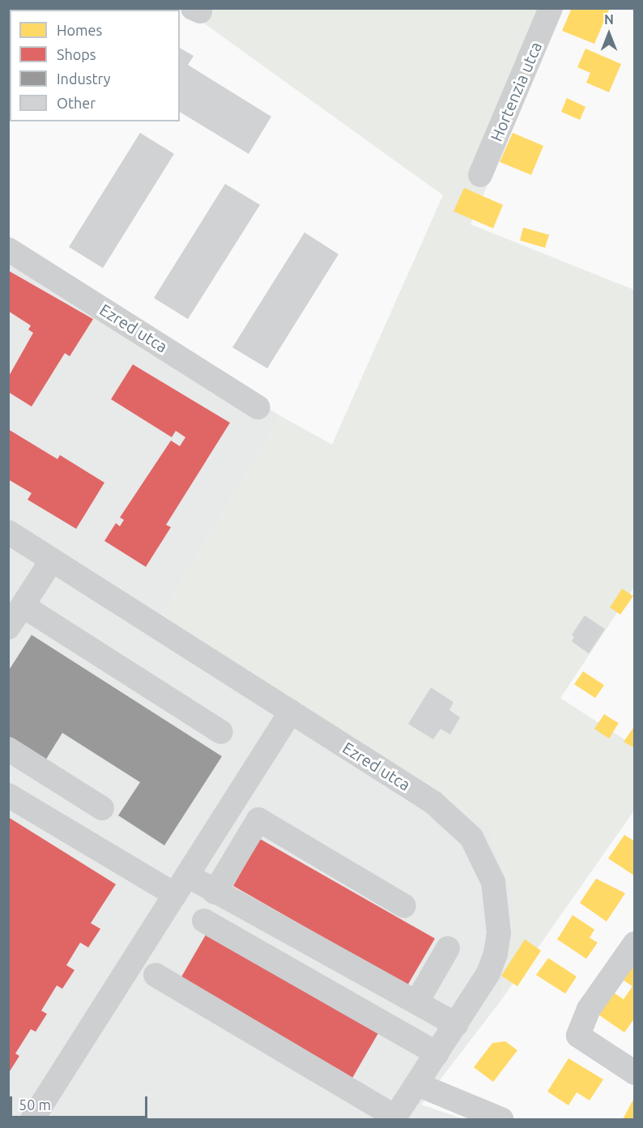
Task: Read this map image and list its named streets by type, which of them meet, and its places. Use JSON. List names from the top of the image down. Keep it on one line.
{"streets":{"street":["Hortenzia utca","Ezred utca"]},"legend":["Homes","Shops","Industry","Other"],"scale_bar":"50 m","north":"top"}
